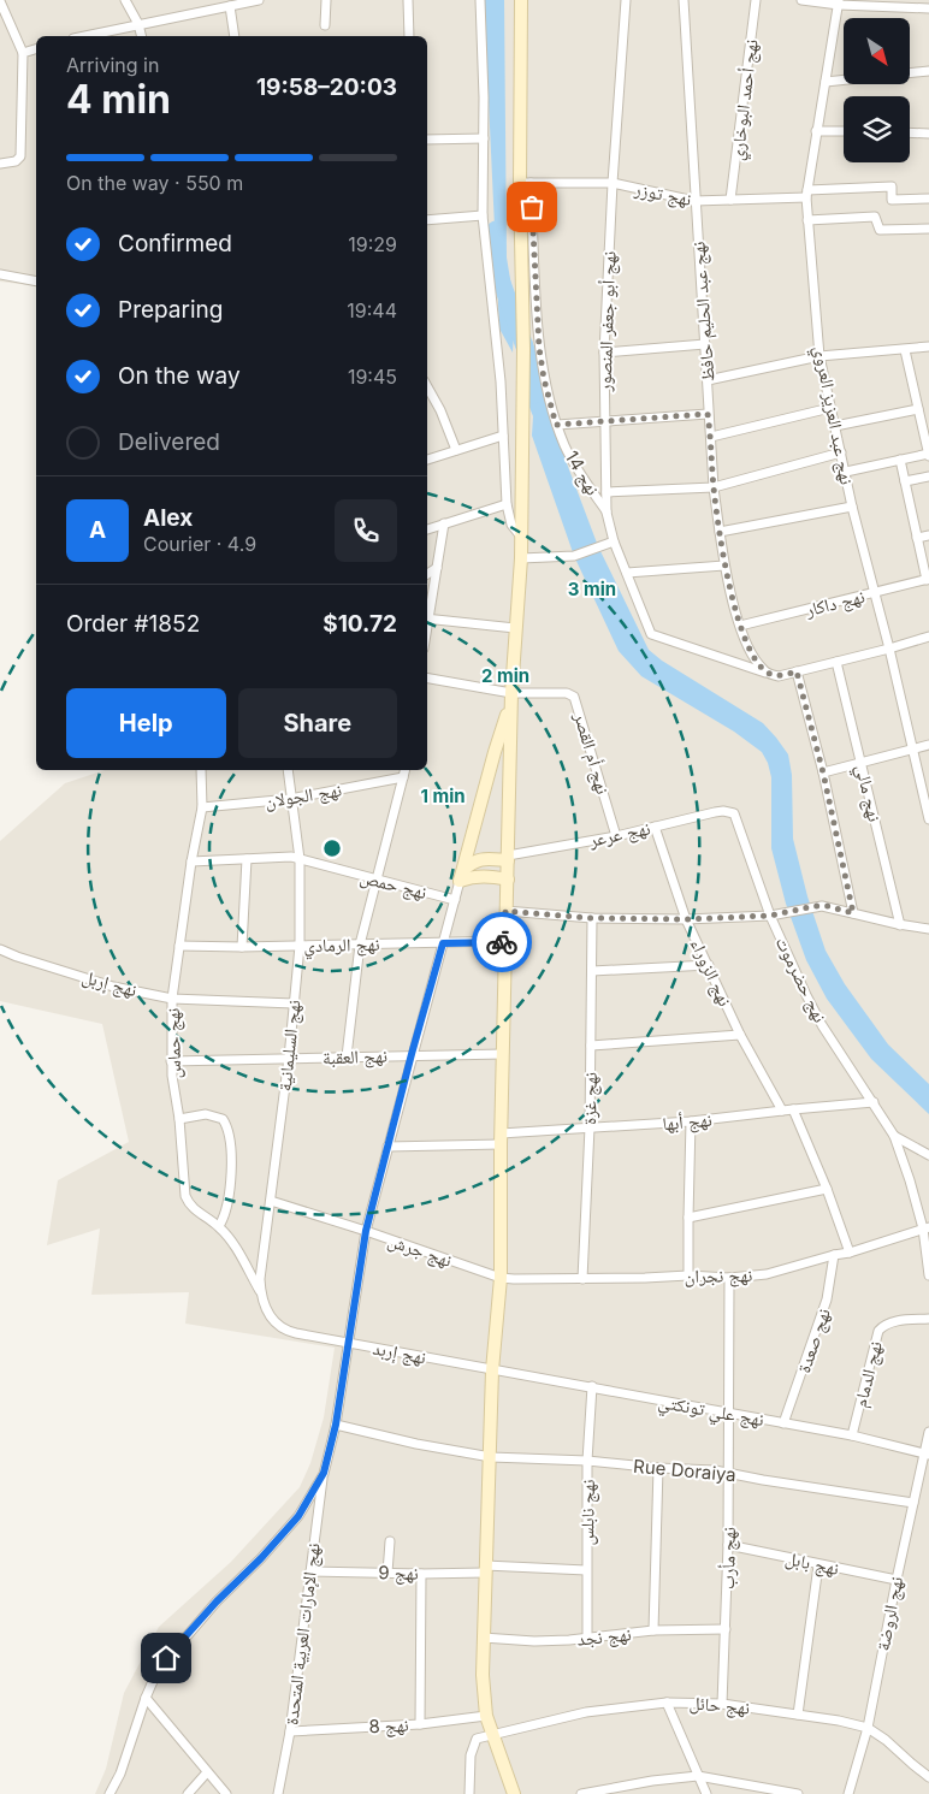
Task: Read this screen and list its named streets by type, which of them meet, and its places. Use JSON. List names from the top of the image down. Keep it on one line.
{"streets":{"street":["نهج أحمد البوخاري","نهج توزر","نهج عبد الحليم حافظ","نهج أبو جعفر المنصور","نهج عبد العزيز العروي","نهج 14","نهج داكار","نهج أم القصر","نهج مالي","نهج الجولان","نهج عرعر","نهج حمص","نهج الرمادي","نهج الزوراء","نهج حضرموت","نهج إربل","نهج حماس","نهج السليمانية","نهج العقبة","نهج غزة","نهج أبها","نهج جرش","نهج نجران","نهج صعدة","نهج إربد","نهج الدمام","نهج علي تونكتي","Rue Doraiya","نهج نابلس","نهج مأرب","نهج بابل","نهج 9","نهج الروضة","نهج الإمارات العربية المتحدة","نهج نجد","نهج حائل","نهج 8"]},"crossings":[["نهج أحمد البوخاري","نهج توزر"],["نهج توزر","نهج عبد الحليم حافظ"],["نهج توزر","نهج أبو جعفر المنصور"],["نهج توزر","نهج عبد العزيز العروي"],["نهج توزر","نهج 14"],["نهج عبد الحليم حافظ","نهج أبو جعفر المنصور"],["نهج عبد الحليم حافظ","نهج داكار"],["نهج أبو جعفر المنصور","نهج 14"],["نهج عبد العزيز العروي","نهج داكار"],["نهج أم القصر","نهج عرعر"],["نهج الجولان","نهج حماس"],["نهج الجولان","نهج السليمانية"],["نهج عرعر","نهج الزوراء"],["نهج عرعر","نهج حضرموت"],["نهج حمص","نهج حماس"],["نهج حمص","نهج السليمانية"],["نهج الرمادي","نهج حماس"],["نهج الرمادي","نهج السليمانية"],["نهج الزوراء","نهج أبها"],["نهج حضرموت","نهج أبها"],["نهج حضرموت","نهج نجران"],["نهج إربل","نهج حماس"],["نهج إربل","نهج السليمانية"],["نهج حماس","نهج السليمانية"],["نهج حماس","نهج العقبة"],["نهج السليمانية","نهج العقبة"],["نهج السليمانية","نهج جرش"],["نهج السليمانية","نهج إربد"],["نهج غزة","نهج أبها"],["نهج غزة","نهج نجران"],["نهج جرش","نهج نجران"],["نهج نجران","نهج صعدة"],["نهج نجران","نهج مأرب"],["نهج صعدة","نهج علي تونكتي"],["نهج إربد","نهج علي تونكتي"],["نهج الدمام","نهج علي تونكتي"],["نهج علي تونكتي","نهج نابلس"],["نهج علي تونكتي","نهج مأرب"],["نهج علي تونكتي","نهج الروضة"],["Rue Doraiya","نهج نابلس"],["Rue Doraiya","نهج مأرب"],["Rue Doraiya","نهج الروضة"],["نهج نابلس","نهج 9"],["نهج نابلس","نهج نجد"],["نهج مأرب","نهج بابل"],["نهج مأرب","نهج نجد"],["نهج مأرب","نهج حائل"],["نهج بابل","نهج الروضة"],["نهج 9","نهج الإمارات العربية المتحدة"],["نهج الروضة","نهج حائل"],["نهج الإمارات العربية المتحدة","نهج 8"]],"north":"bottom right","page":{"heading":["4 min","Arriving in","19:58–20:03"],"panel":["Alex","Courier · 4.9","Order #1852","$10.72"],"bar":"On the way · 550 m","list":[["Confirmed","19:29"],["Preparing","19:44"],["On the way","19:45"],"Delivered"],"round":"A","buttons":["Help","Share"]},"rings":["3 min","2 min","1 min"]}
